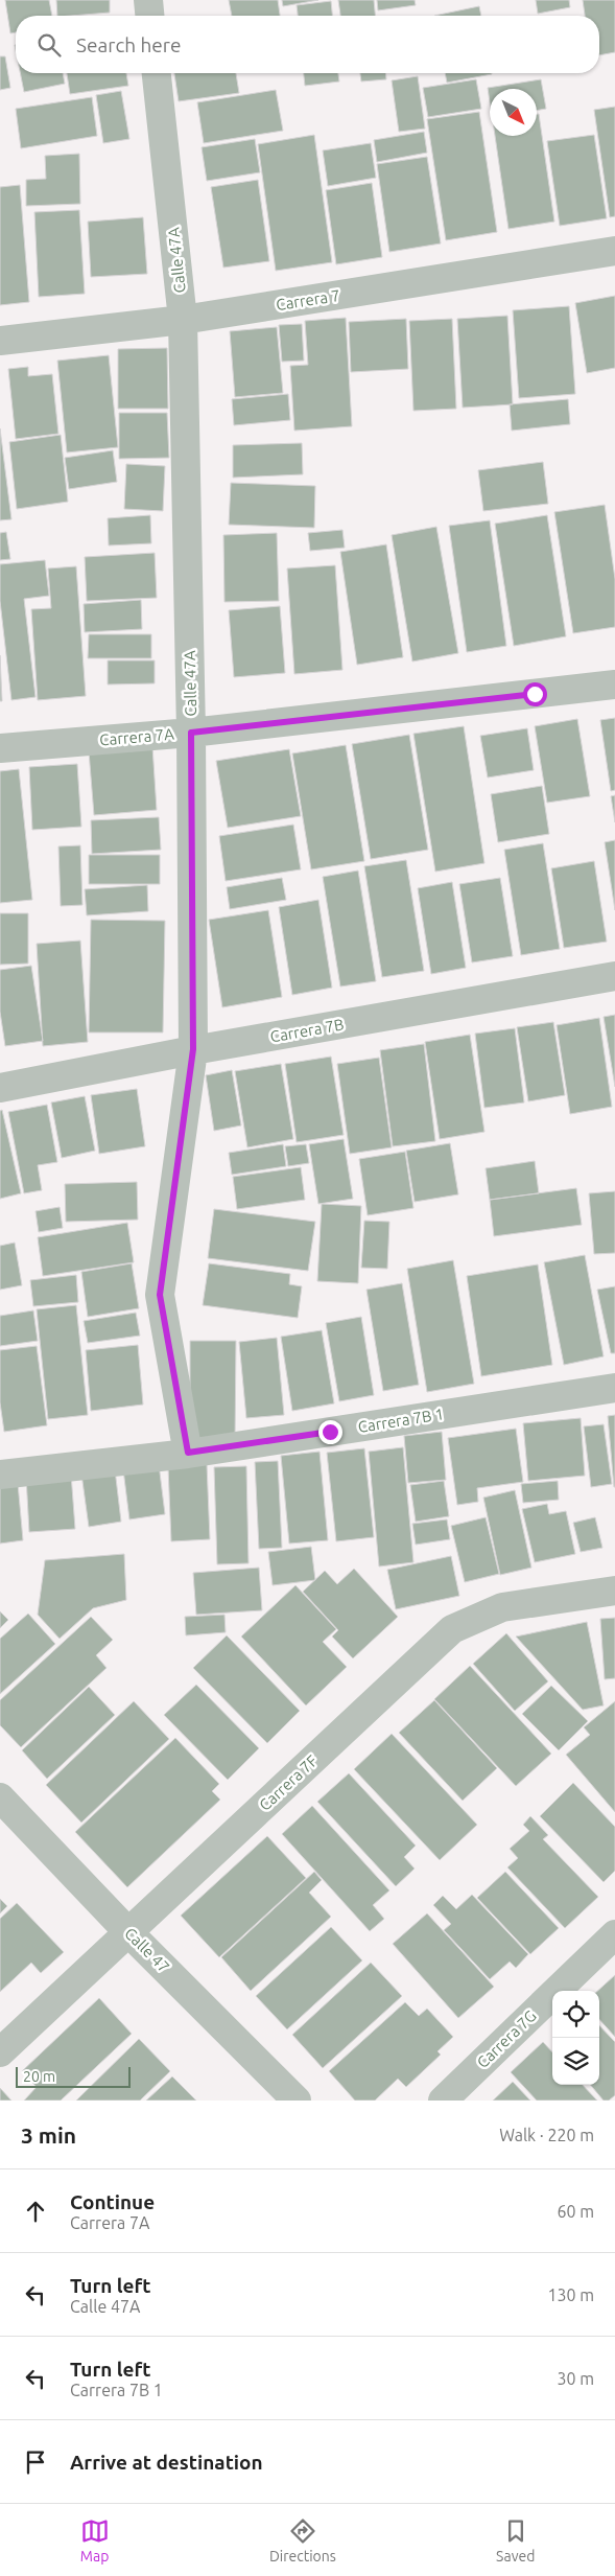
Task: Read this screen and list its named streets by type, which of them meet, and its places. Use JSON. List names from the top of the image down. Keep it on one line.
{"streets":{"street":["Calle 47A","Carrera 7","Carrera 7A","Carrera 7B","Carrera 7B 1","Carrera 7F","Calle 47","Carrera 7G"]},"crossings":[["Calle 47A","Carrera 7"],["Calle 47A","Carrera 7A"],["Calle 47A","Carrera 7B"],["Calle 47A","Carrera 7B 1"],["Carrera 7F","Calle 47"]],"scale_bar":"20 m","north":"bottom right","page":{"search":"Search here","scale":"20 m","heading":["3 min","Walk · 220 m"],"list":[["Continue","Carrera 7A","60 m"],["Turn left","Calle 47A","130 m"],["Turn left","Carrera 7B 1","30 m"],"Arrive at destination"],"nav":["Map","Directions","Saved"]}}
